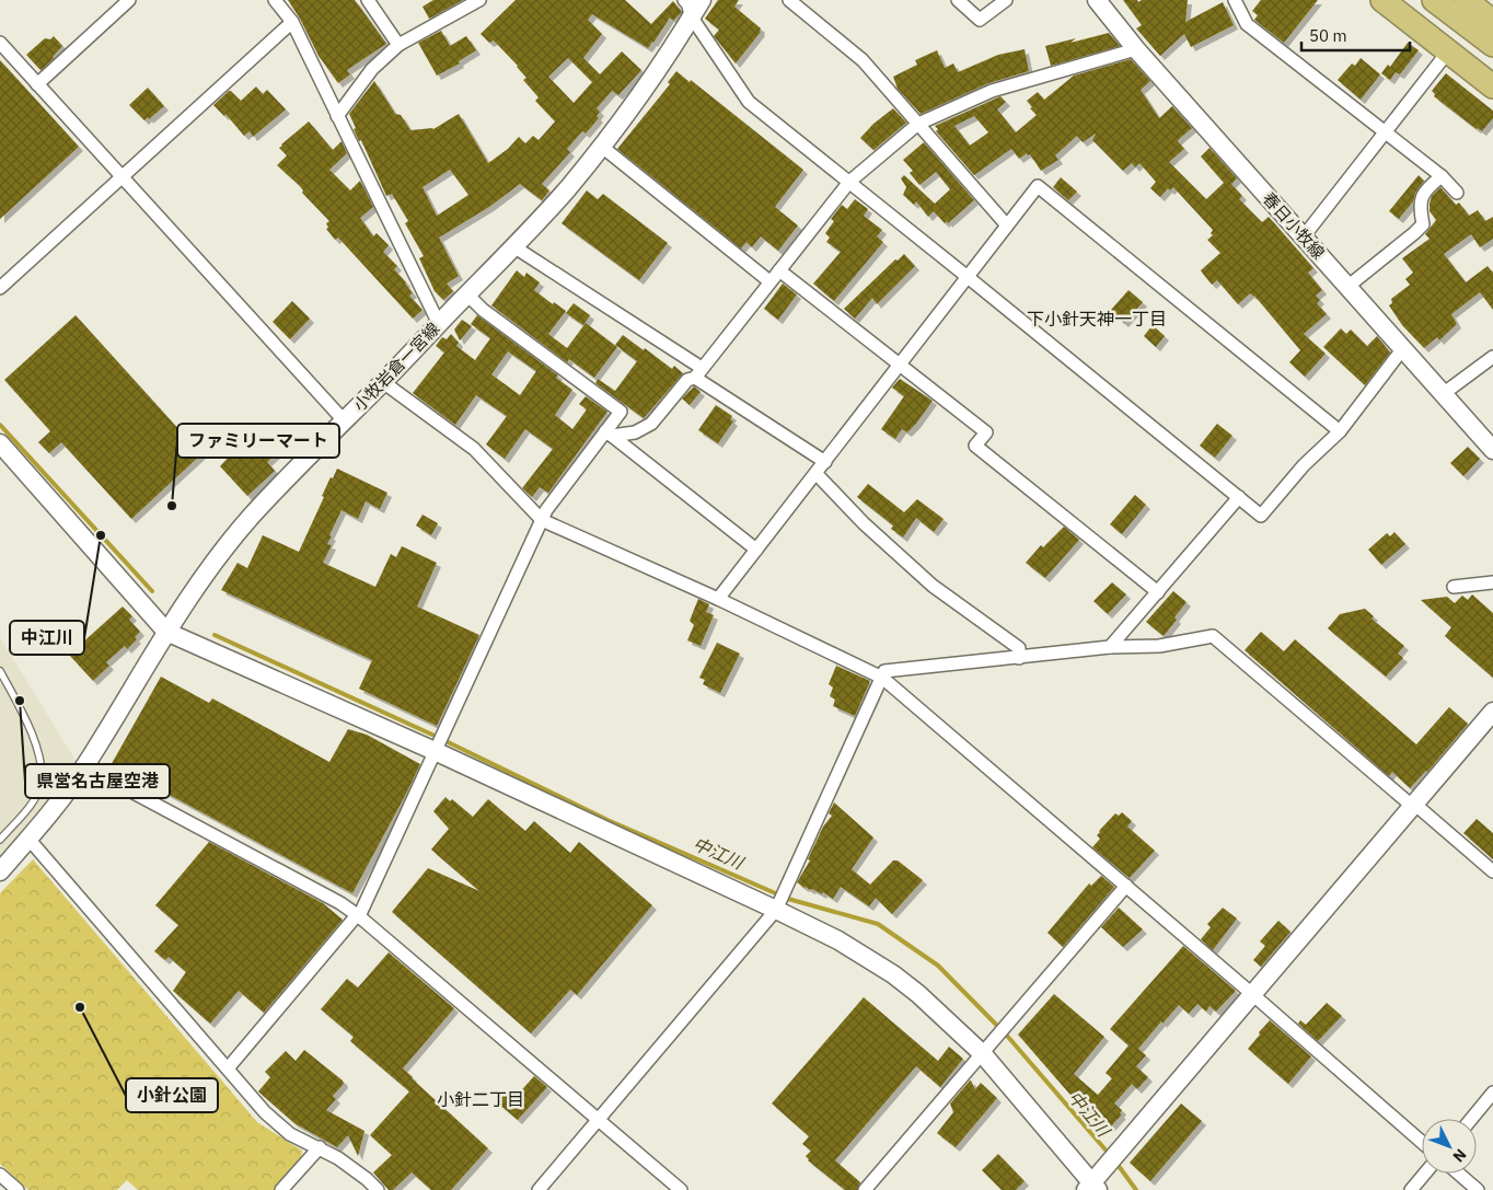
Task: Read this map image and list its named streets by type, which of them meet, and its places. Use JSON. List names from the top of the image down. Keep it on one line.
{"streets":{"street":["春日小牧線","小牧岩倉一宮線"]},"districts":["下小針天神一丁目","小針二丁目"],"water":["中江川"],"places":["ファミリーマート","中江川","県営名古屋空港","小針公園"],"scale_bar":"50 m","north":"bottom right"}
